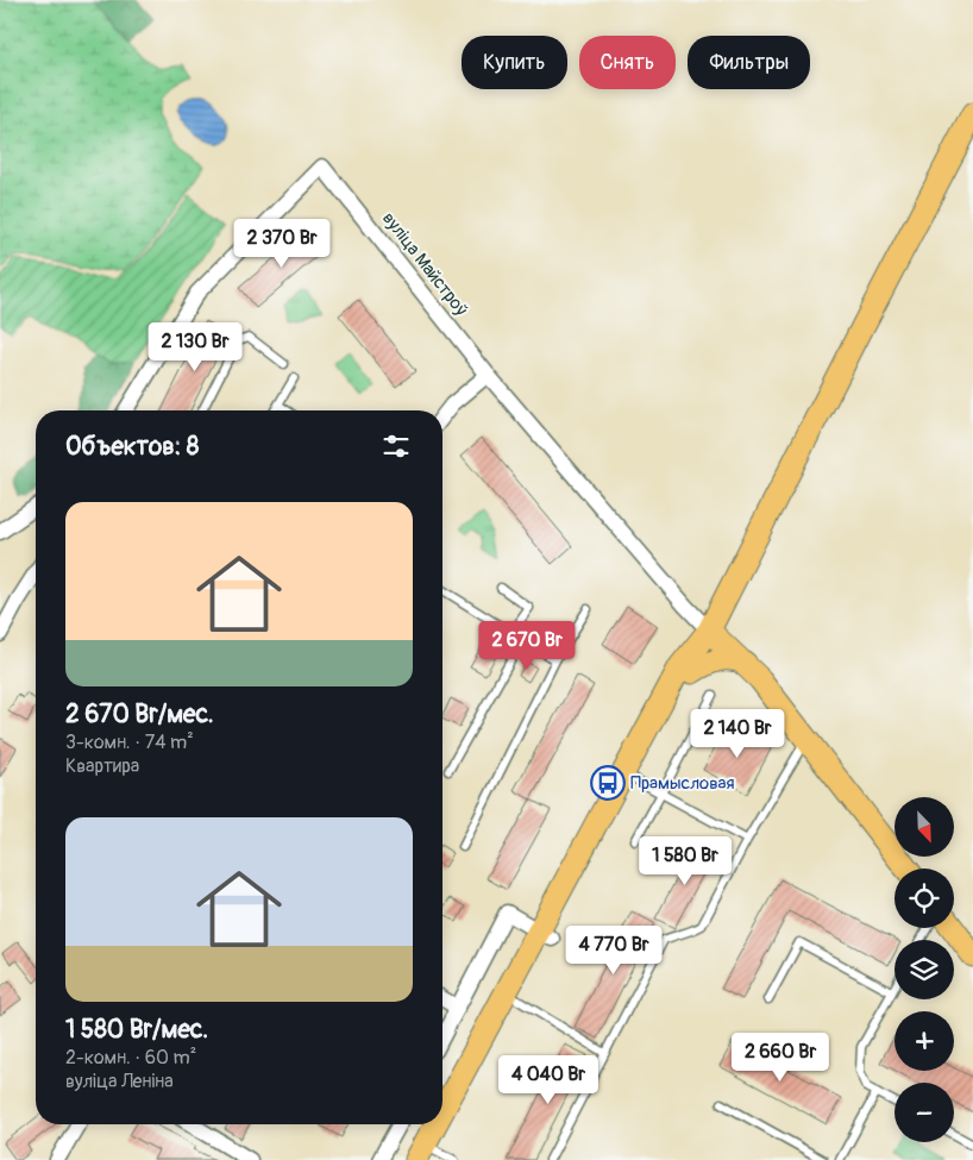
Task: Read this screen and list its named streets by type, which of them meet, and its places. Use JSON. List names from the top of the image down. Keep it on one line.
{"streets":{"street":["вуліца Майстроў"]},"places":{"bus stop":["Прамысловая"]},"north":"bottom right","page":{"chip":["Купить","Снять","Фильтры"],"price":["2 370 Br","2 130 Br","2 670 Br","2 140 Br","1 580 Br","4 770 Br","2 660 Br","4 040 Br"],"heading":"Объектов: 8","list":[{"name":"2 670 Br/мес.","note":"3-комн. · 74 m² · Квартира"},{"name":"1 580 Br/мес.","note":"2-комн. · 60 m² · вуліца Леніна"}],"map_buttons":["+","−"]}}
